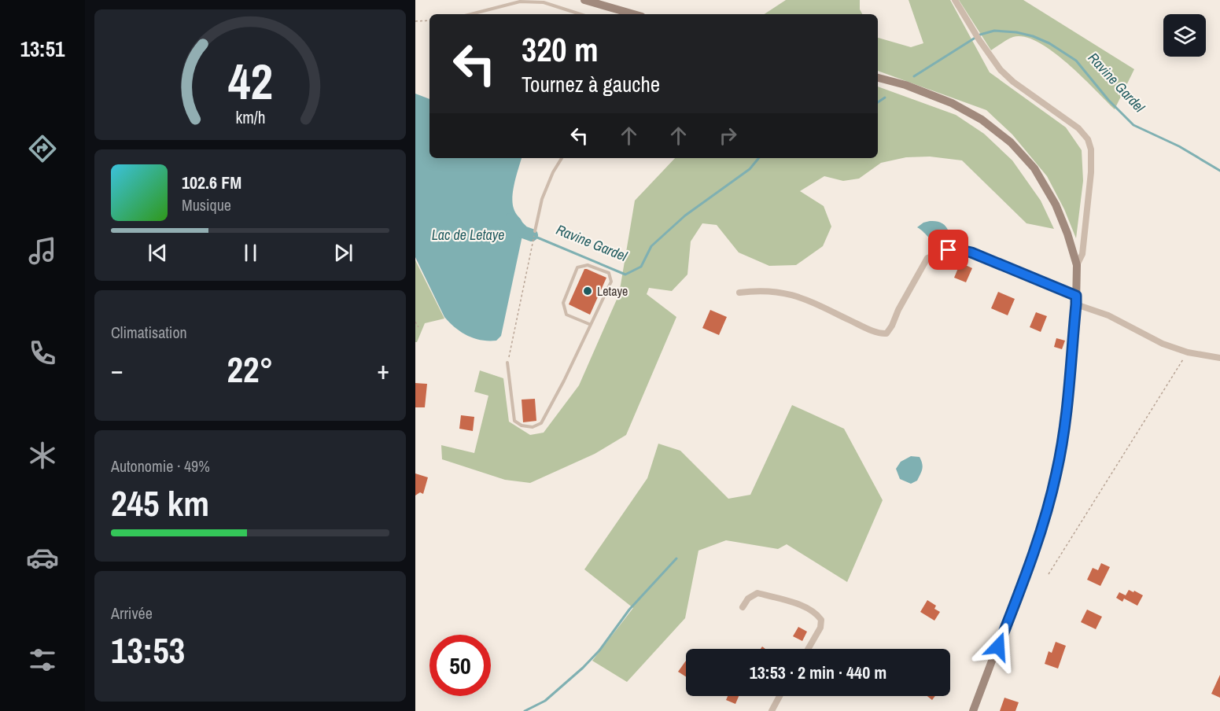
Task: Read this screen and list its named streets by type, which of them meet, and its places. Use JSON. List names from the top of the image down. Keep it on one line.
{"water":["Ravine Gardel","Lac de Letaye"],"places":["Letaye"],"page":{"tabs":"13:51","turn":["320 m","Tournez à gauche"],"song":["102.6 FM","Musique"],"tile":["Climatisation",["Autonomie · 49%","245 km"],["Arrivée","13:53"]],"heat":["−","22°","+"],"limit":"50","trip":"13:53 · 2 min · 440 m","gauge":["42","km/h"]}}
